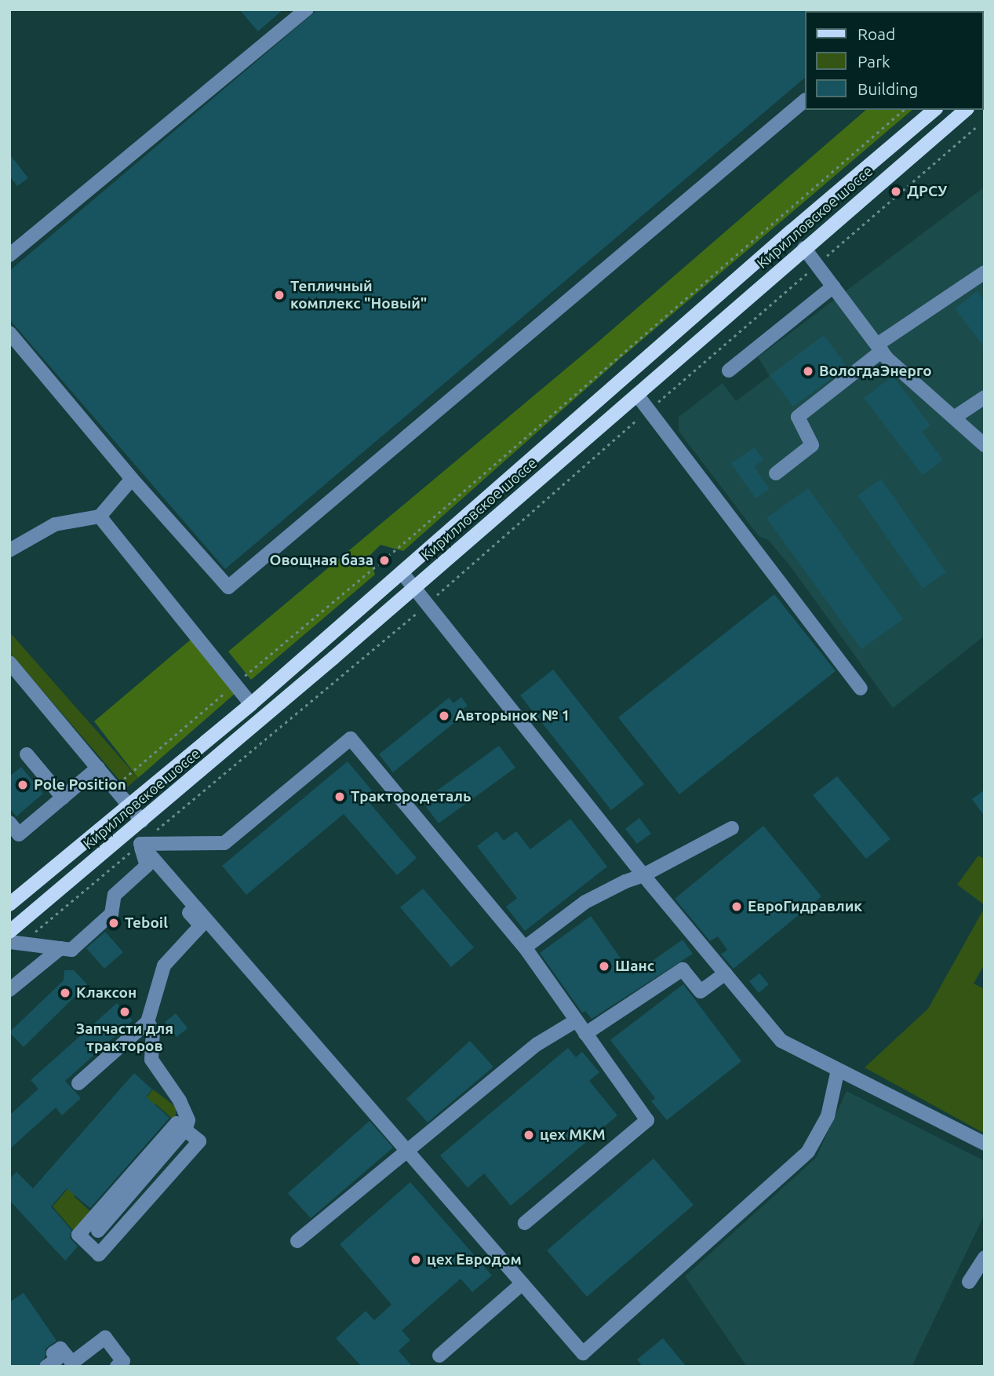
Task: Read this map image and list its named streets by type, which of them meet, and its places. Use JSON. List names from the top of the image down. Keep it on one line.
{"streets":{"main road":["Кирилловское шоссе"]},"places":["ДРСУ","Тепличный комплекс \"Новый\"","ВологдаЭнерго","Овощная база","Авторынок № 1","Pole Position","Трактородеталь","ЕвроГидравлик","Teboil","Шанс","Клаксон","Запчасти для тракторов","цех МКМ","цех Евродом"],"legend":["Road","Park","Building"]}
